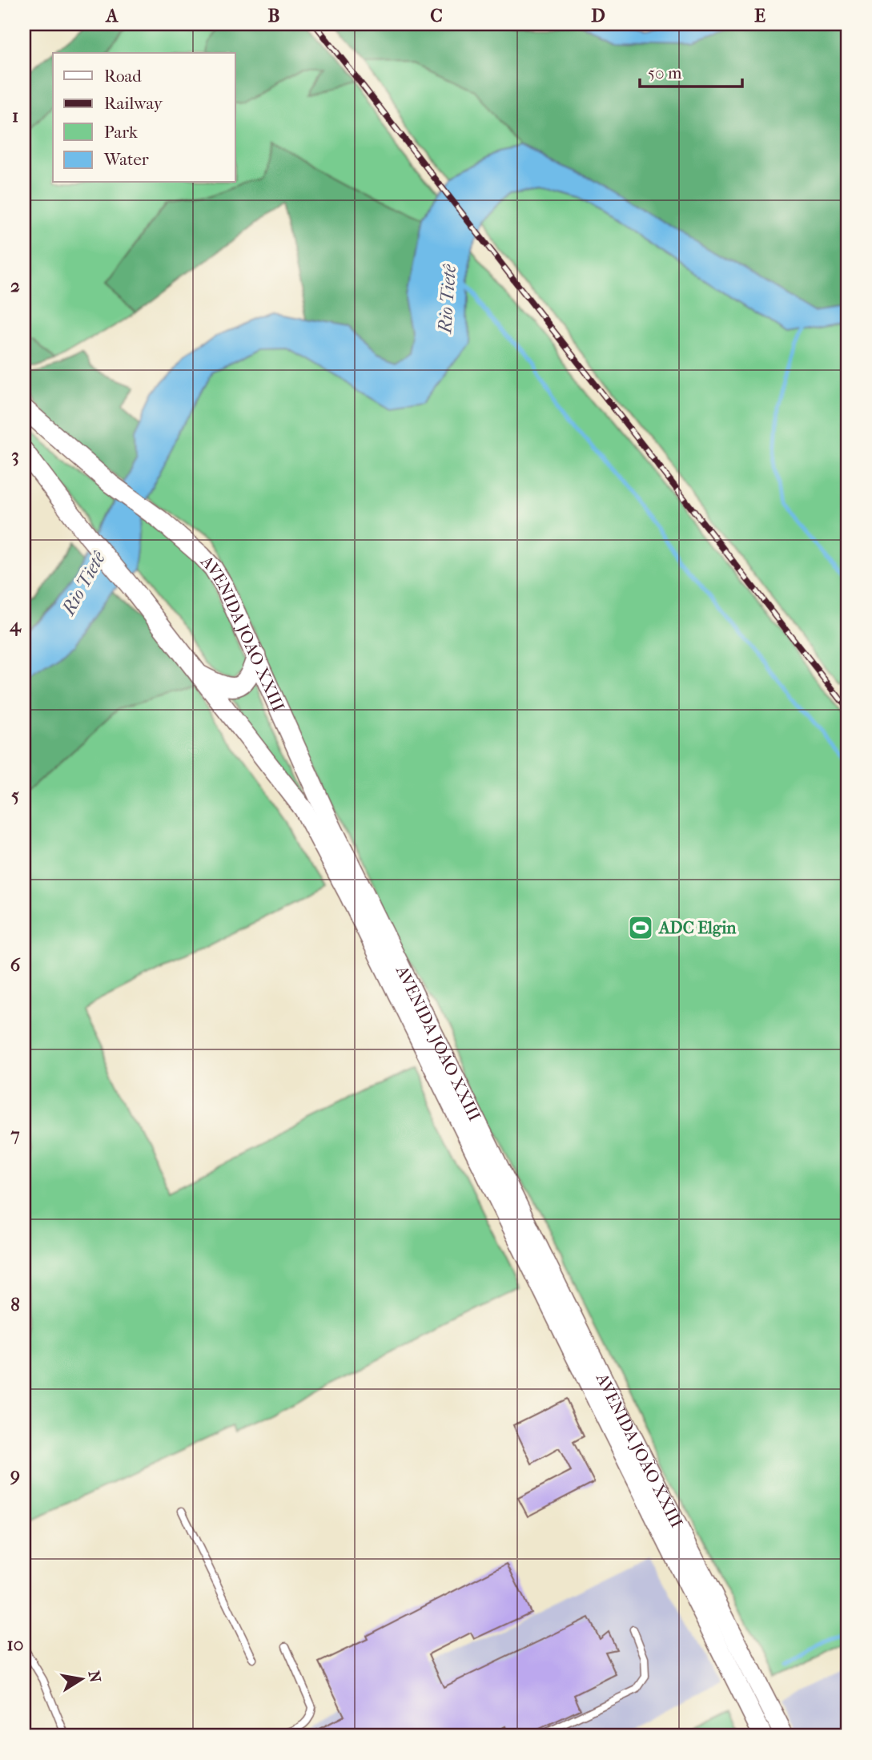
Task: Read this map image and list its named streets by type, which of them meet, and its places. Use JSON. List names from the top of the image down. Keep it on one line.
{"streets":{"main road":["AVENIDA JOÃO XXIII"]},"water":["Rio Tietê"],"places":{"sports":["ADC Elgin"]},"legend":["Road","Railway","Park","Water"],"scale_bar":"50 m","north":"right","grid":{"columns":["A","B","C","D","E"],"rows":["1","2","3","4","5","6","7","8","9","10"]}}
